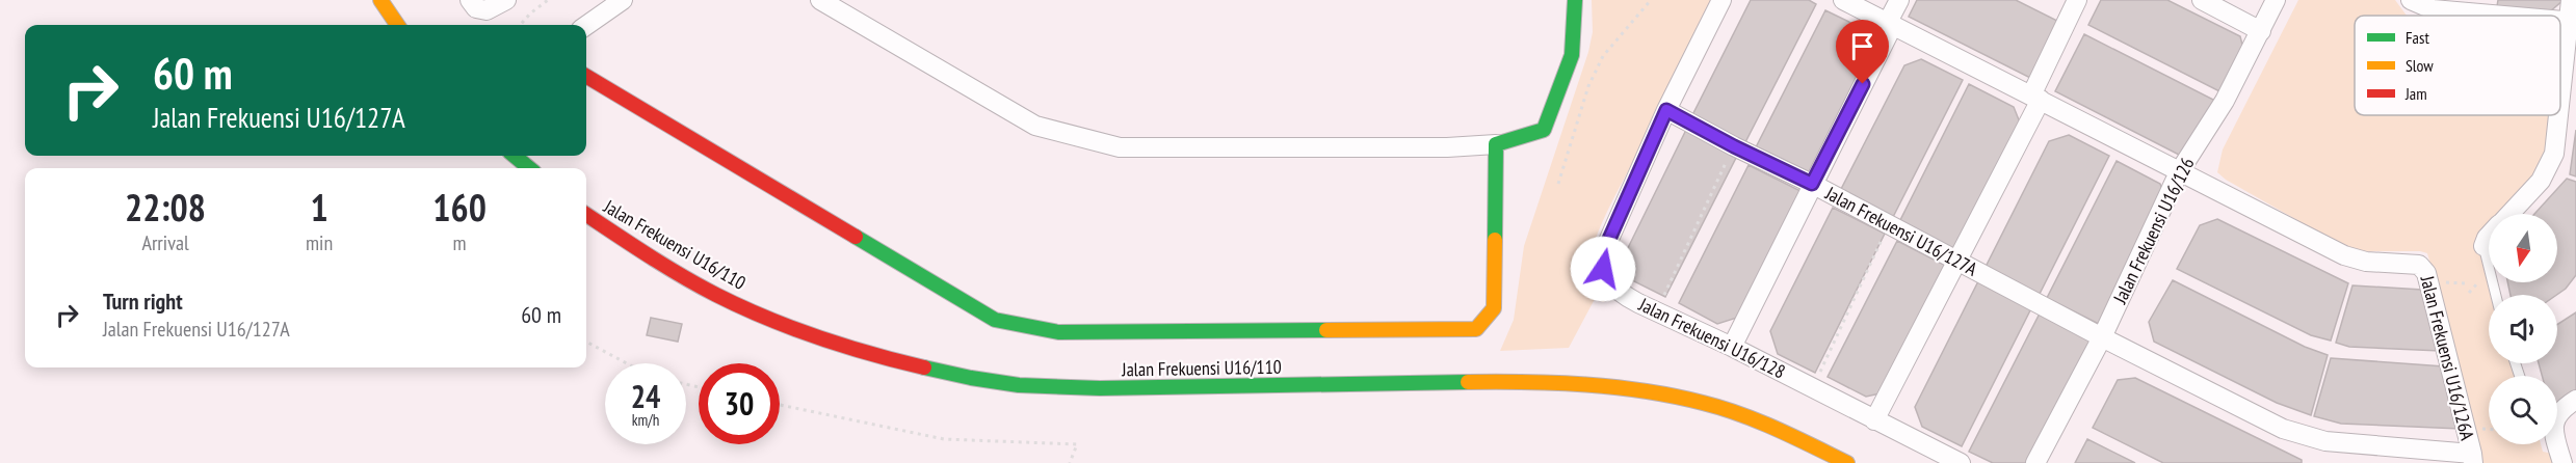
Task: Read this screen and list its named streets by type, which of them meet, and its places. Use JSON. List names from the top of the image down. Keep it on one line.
{"streets":{"street":["Jalan Frekuensi U16/126","Jalan Frekuensi U16/127A","Jalan Frekuensi U16/110","Jalan Frekuensi U16/128","Jalan Frekuensi U16/126A"]},"crossings":[["Jalan Frekuensi U16/126","Jalan Frekuensi U16/127A"],["Jalan Frekuensi U16/126","Jalan Frekuensi U16/126A"],["Jalan Frekuensi U16/127A","Jalan Frekuensi U16/128"],["Jalan Frekuensi U16/127A","Jalan Frekuensi U16/126A"]],"legend":["Fast","Slow","Jam"],"north":"bottom","page":{"turn":["60 m","Jalan Frekuensi U16/127A"],"eta":["22:08","Arrival","1","min","160","m"],"list":[{"name":"Turn right","note":"Jalan Frekuensi U16/127A","value":"60 m"}],"speed":"24 km/h","limit":"30"}}
